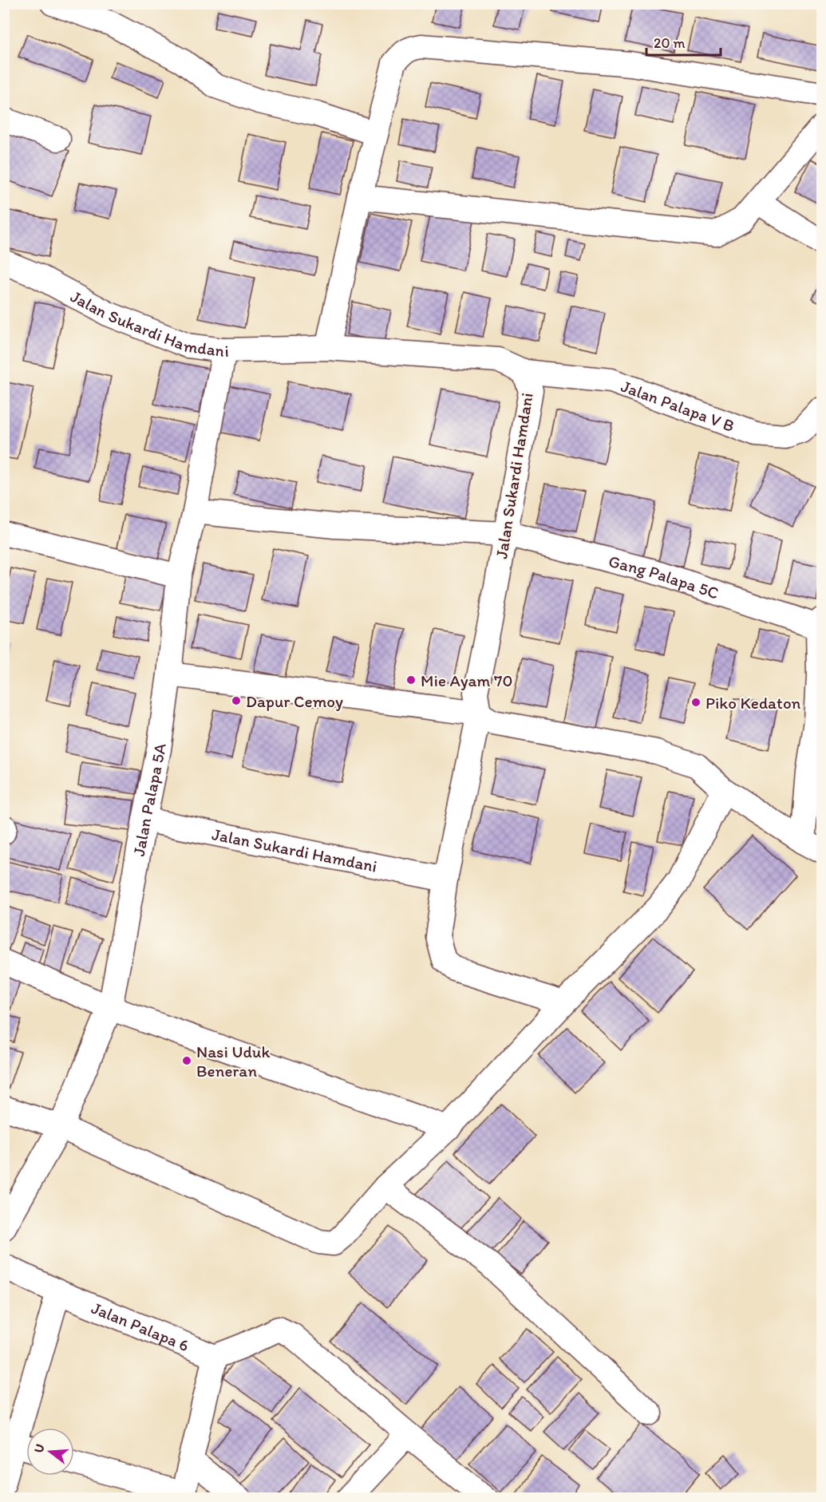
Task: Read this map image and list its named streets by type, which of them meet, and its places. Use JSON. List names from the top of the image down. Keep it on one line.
{"streets":{"street":["Jalan Sukardi Hamdani","Jalan Palapa V B","Gang Palapa 5C","Jalan Palapa 5A","Jalan Palapa 6"]},"crossings":[["Jalan Sukardi Hamdani","Jalan Palapa V B"],["Jalan Sukardi Hamdani","Gang Palapa 5C"],["Jalan Sukardi Hamdani","Jalan Palapa 5A"],["Gang Palapa 5C","Jalan Palapa 5A"]],"places":["Mie Ayam 70","Dapur Cemoy","Piko Kedaton","Nasi Uduk Beneran"],"scale_bar":"20 m","north":"left"}
